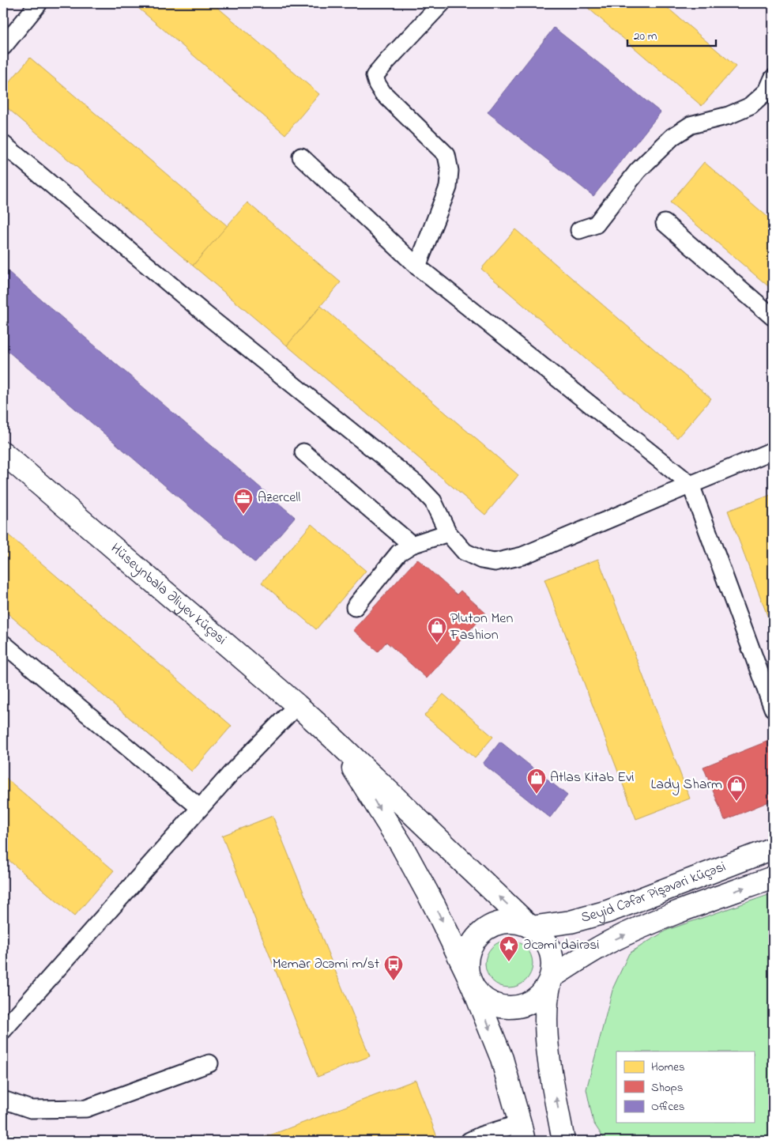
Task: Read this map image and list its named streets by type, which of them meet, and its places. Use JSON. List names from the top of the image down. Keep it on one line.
{"streets":{"street":["Hüseynbala Əliyev küçəsi","Seyid Cəfər Pişəvəri küçəsi"]},"places":{"office":["Azercell"],"shop":["Pluton Men Fashion","Atlas Kitab Evi","Lady Sharm"],"place":["Əcəmi dairəsi"],"bus stop":["Memar Əcəmi m/st"]},"legend":["Homes","Shops","Offices"],"scale_bar":"20 m"}
